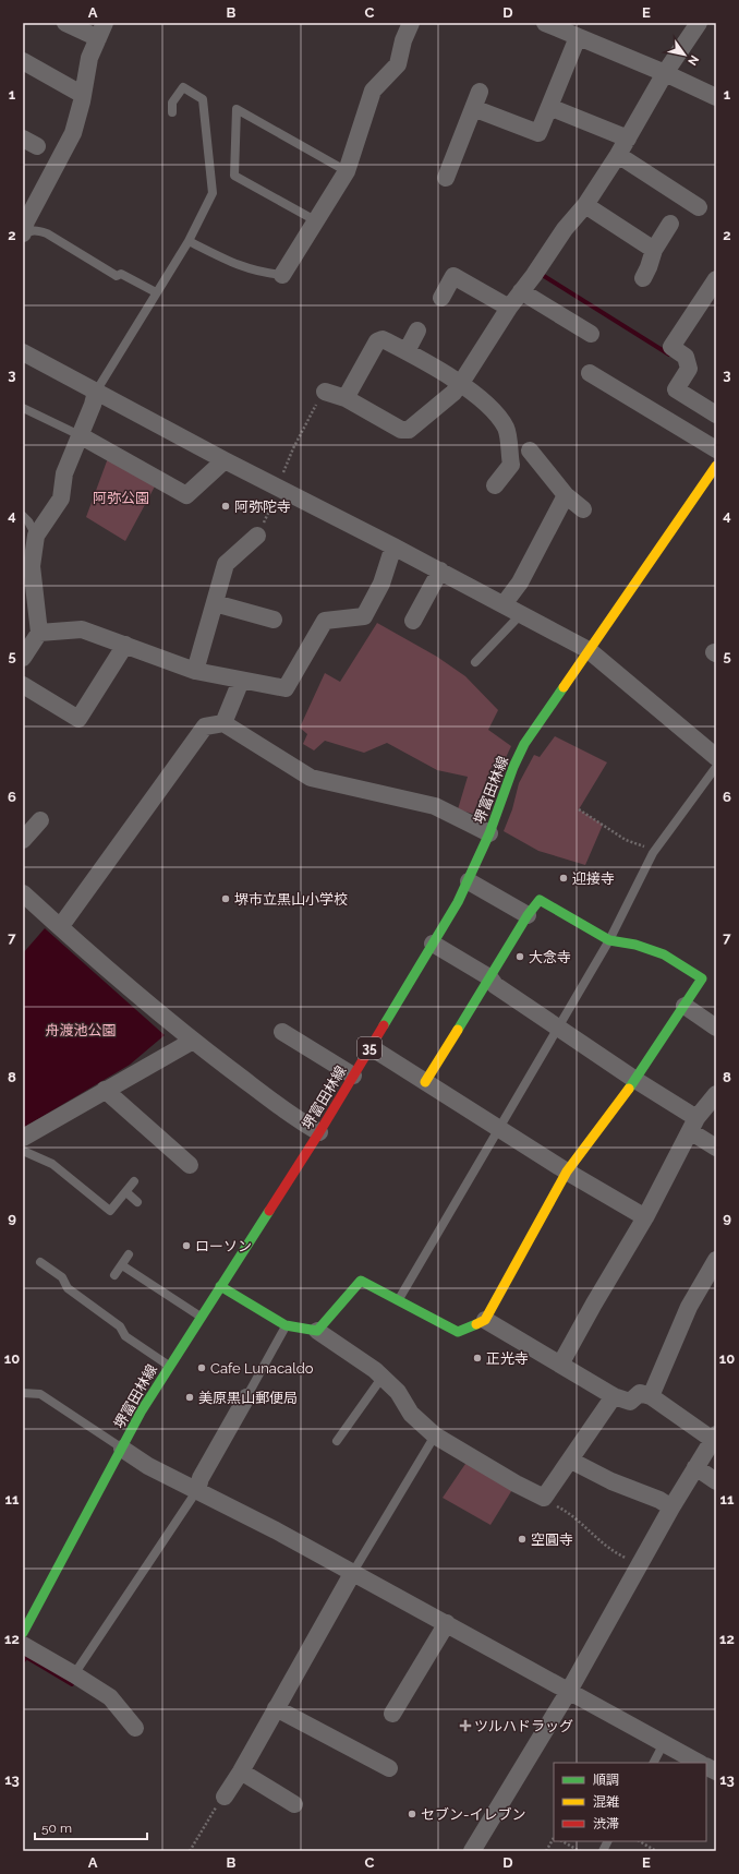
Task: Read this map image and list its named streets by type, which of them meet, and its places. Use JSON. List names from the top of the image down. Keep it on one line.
{"streets":{"main road":["堺富田林線","35"]},"parks":["阿弥公園","舟渡池公園"],"places":{"other":["阿弥陀寺","迎接寺","堺市立黒山小学校","大念寺","ローソン","正光寺","Cafe Lunacaldo","美原黒山郵便局","空圓寺","セブン-イレブン"],"health":["ツルハドラッグ"]},"legend":["順調","混雑","渋滞"],"scale_bar":"50 m","north":"bottom right","grid":{"columns":["A","B","C","D","E"],"rows":["1","2","3","4","5","6","7","8","9","10","11","12","13"]}}
